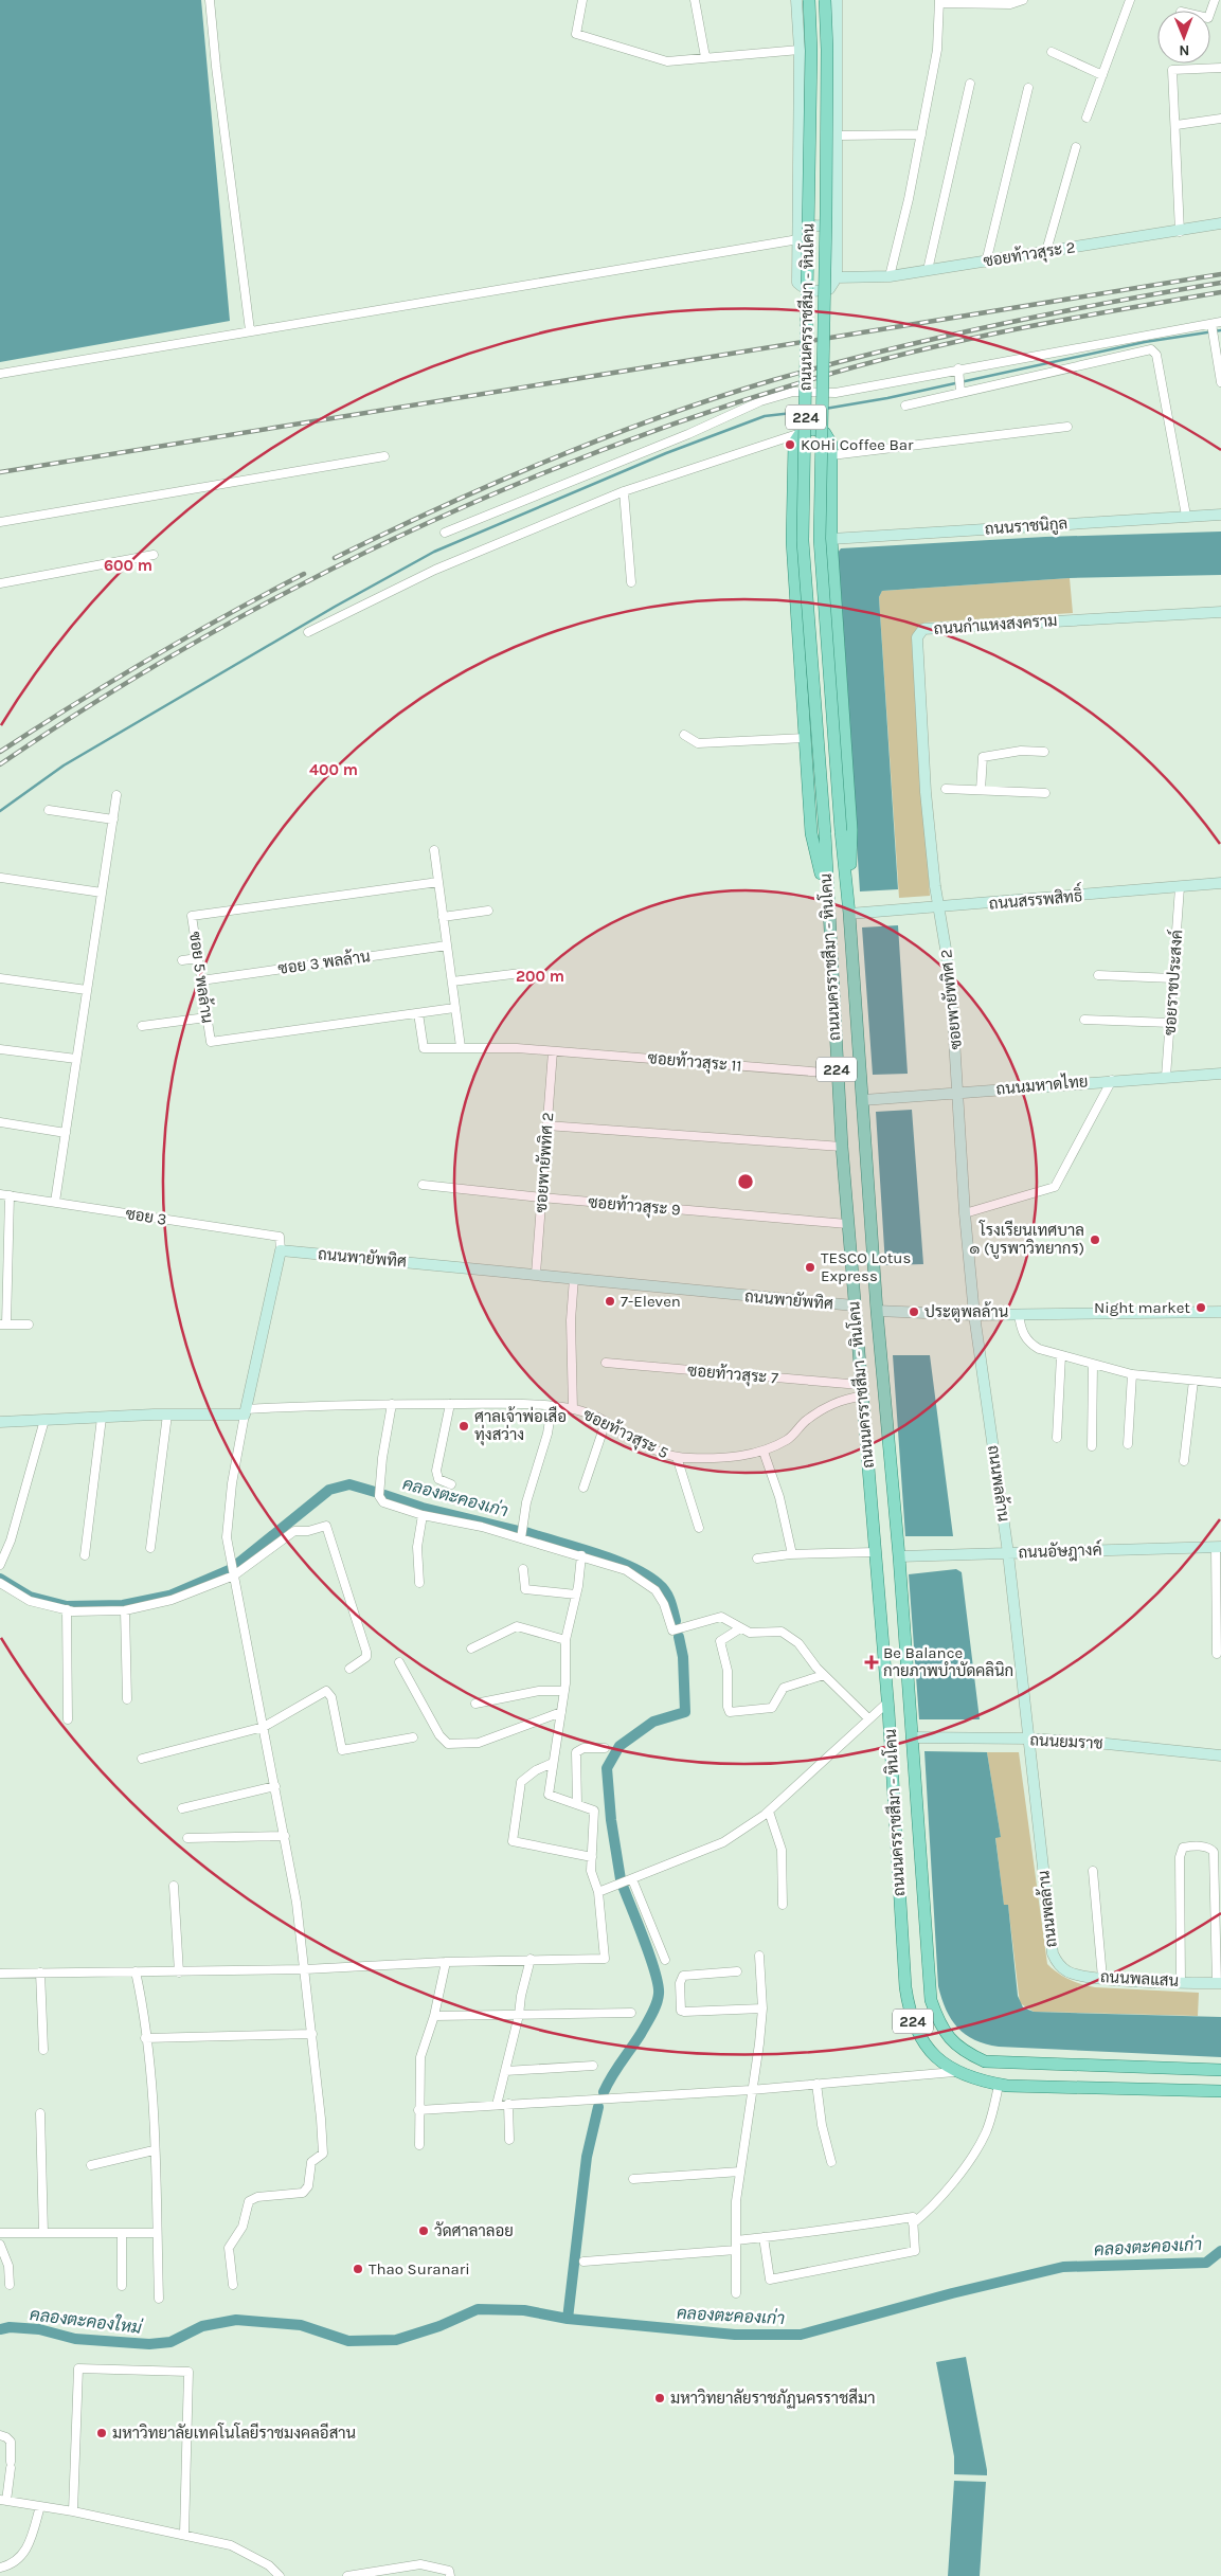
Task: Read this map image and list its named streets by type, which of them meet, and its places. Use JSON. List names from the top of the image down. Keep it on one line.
{"streets":{"main road":["ถนนนครราชสีมา - หินโคน","224"],"street":["ซอยท้าวสุระ 2","ถนนราชนิกูล","ถนนกำแหงสงคราม","ถนนสรรพสิทธิ์","ซอย 3 พลล้าน","ซอย 5 พลล้าน","ซอยราชประสงค์","ซอยพายัพทิศ 2","ซอยท้าวสุระ 11","ถนนมหาดไทย","ซอยท้าวสุระ 9","ซอย 3","ถนนพายัพทิศ","ซอยท้าวสุระ 7","ซอยท้าวสุระ 5","ถนนพลล้าน","ถนนอัษฎางค์","ถนนยมราช","ถนนพลแสน"]},"crossings":[["ถนนนครราชสีมา - หินโคน","ซอยท้าวสุระ 11"],["ถนนนครราชสีมา - หินโคน","ซอยท้าวสุระ 9"],["ถนนนครราชสีมา - หินโคน","ถนนพายัพทิศ"],["ถนนนครราชสีมา - หินโคน","ซอยท้าวสุระ 7"],["ถนนนครราชสีมา - หินโคน","ซอยท้าวสุระ 5"],["ถนนกำแหงสงคราม","ถนนสรรพสิทธิ์"],["ถนนกำแหงสงคราม","ซอยพายัพทิศ 2"],["ถนนสรรพสิทธิ์","ซอยราชประสงค์"],["ถนนสรรพสิทธิ์","ซอยพายัพทิศ 2"],["ซอย 3 พลล้าน","ซอย 5 พลล้าน"],["ซอย 5 พลล้าน","ซอยท้าวสุระ 11"],["ซอยราชประสงค์","ถนนมหาดไทย"],["ซอยพายัพทิศ 2","ซอยท้าวสุระ 11"],["ซอยพายัพทิศ 2","ถนนมหาดไทย"],["ซอยพายัพทิศ 2","ซอยท้าวสุระ 9"],["ซอยพายัพทิศ 2","ถนนพายัพทิศ"],["ซอยพายัพทิศ 2","ถนนพลล้าน"],["ถนนมหาดไทย","ถนนพลล้าน"],["ซอย 3","ถนนพายัพทิศ"],["ซอยท้าวสุระ 7","ซอยท้าวสุระ 5"],["ถนนพลล้าน","ถนนอัษฎางค์"],["ถนนพลล้าน","ถนนยมราช"],["ถนนพลล้าน","ถนนพลแสน"]],"water":["คลองตะคองเก่า","คลองตะคองใหม่"],"places":{"other":["KOHi Coffee Bar","โรงเรียนเทศบาล ๑ (บูรพาวิทยากร)","TESCO Lotus Express","7-Eleven","Night market","ประตูพลล้าน","ศาลเจ้าพ่อเสือ ทุ่งสว่าง","วัดศาลาลอย","Thao Suranari","มหาวิทยาลัยราชภัฏนครราชสีมา","มหาวิทยาลัยเทคโนโลยีราชมงคลอีสาน"],"health":["Be Balance กายภาพบำบัดคลินิก"]},"north":"bottom","rings":["600 m","400 m","200 m"]}
